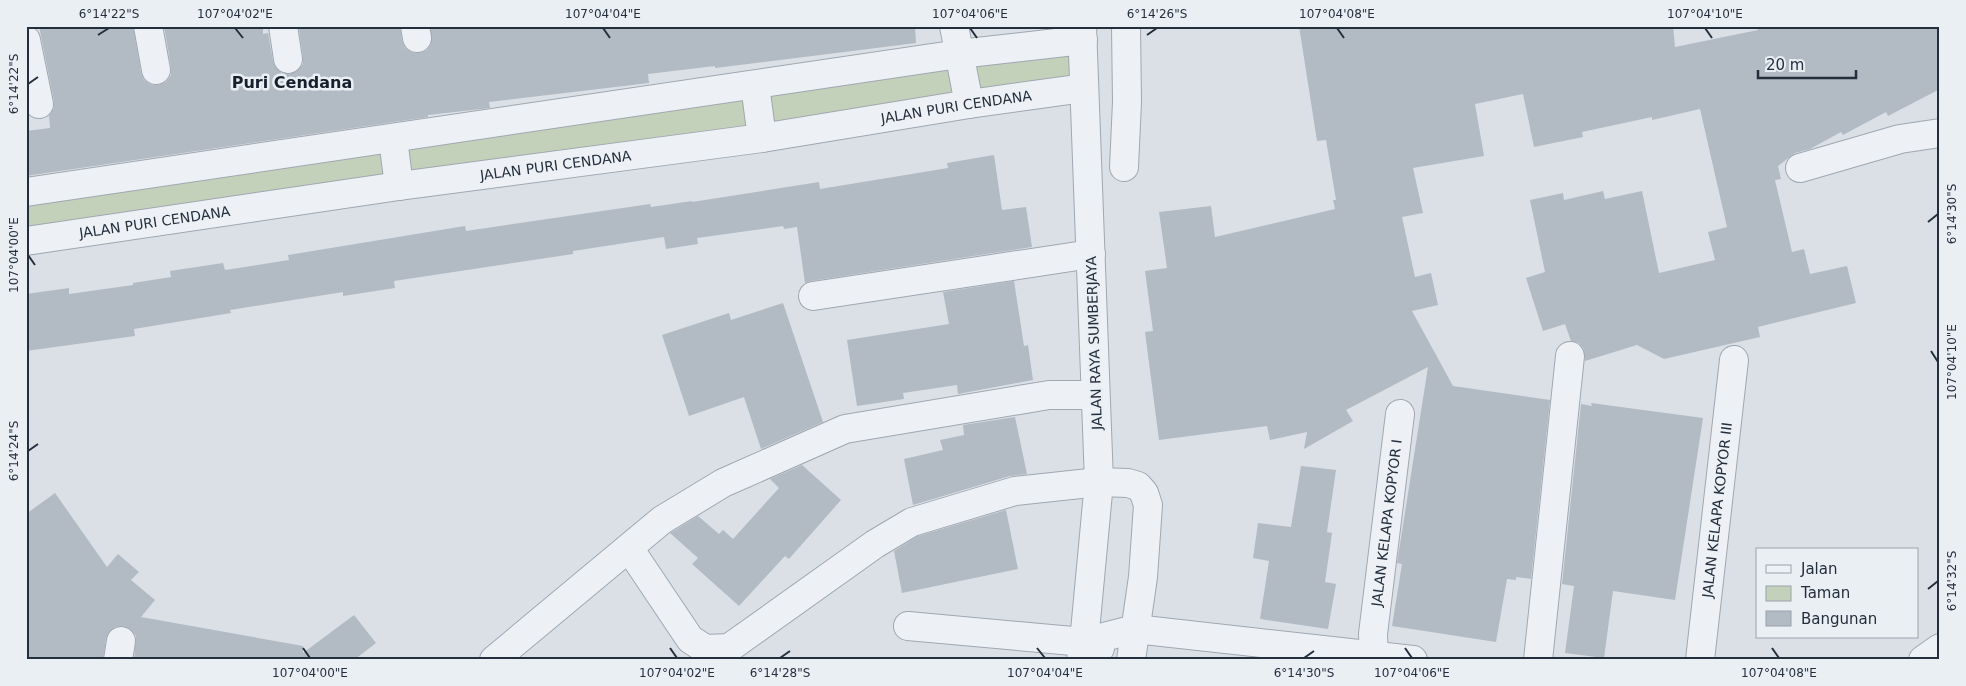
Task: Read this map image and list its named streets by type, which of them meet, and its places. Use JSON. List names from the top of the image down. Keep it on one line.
{"streets":{"street":["JALAN PURI CENDANA","JALAN RAYA SUMBERJAYA","JALAN KELAPA KOPYOR III","JALAN KELAPA KOPYOR I"]},"crossings":[["JALAN PURI CENDANA","JALAN RAYA SUMBERJAYA"]],"districts":["Puri Cendana"],"legend":["Jalan","Taman","Bangunan"],"scale_bar":"20 m","coordinates":["6°14'22\"S","107°04'02\"E","107°04'04\"E","107°04'06\"E","6°14'26\"S","107°04'08\"E","107°04'10\"E","6°14'30\"S","107°04'00\"E","6°14'24\"S","6°14'32\"S","6°14'28\"S"]}
